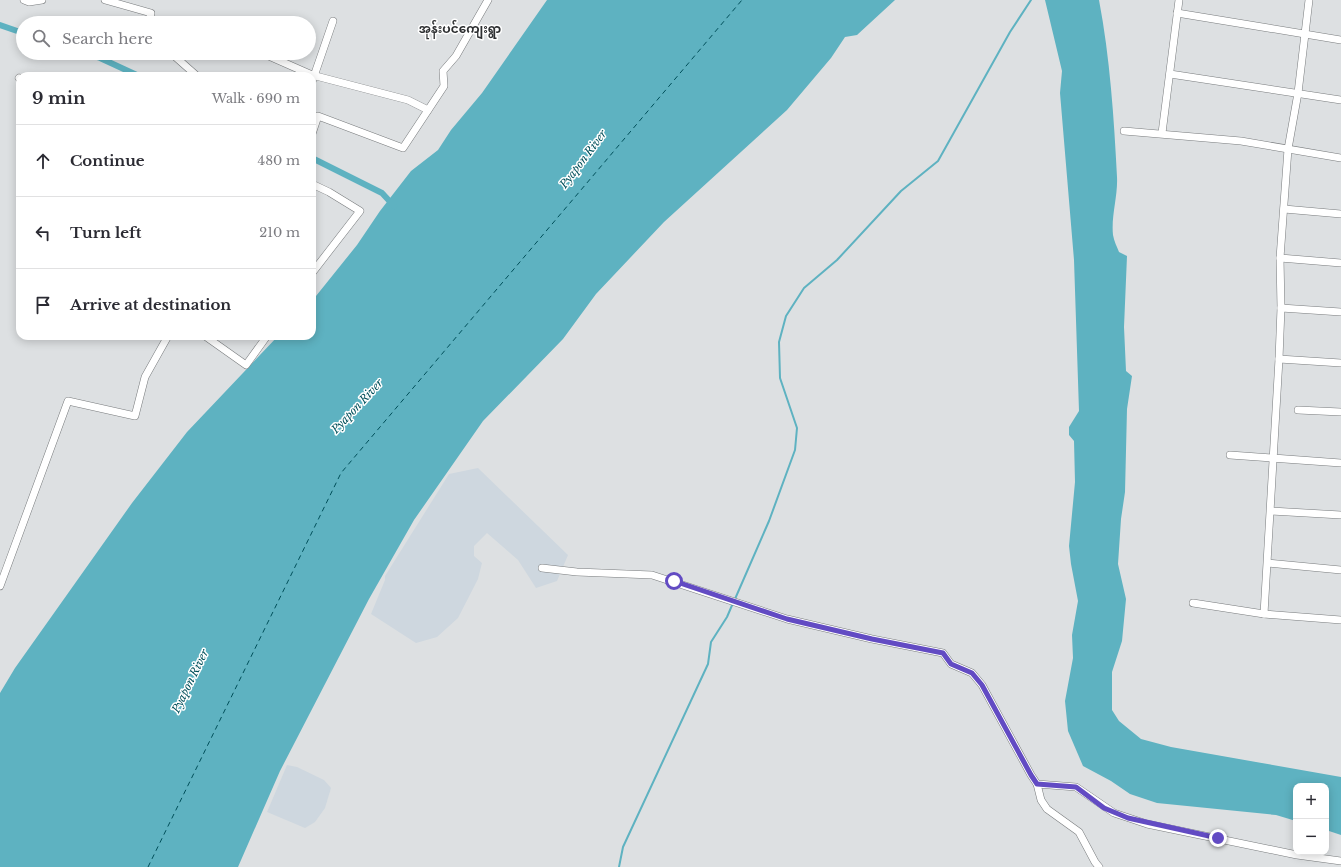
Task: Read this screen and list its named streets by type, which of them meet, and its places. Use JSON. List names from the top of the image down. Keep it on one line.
{"districts":["အုန်းပင်ကျေးရွာ"],"water":["Pyapon River"],"page":{"search":"Search here","heading":["9 min","Walk · 690 m"],"list":[["Continue","480 m"],["Turn left","210 m"],"Arrive at destination"],"map_buttons":["+","−"]}}
